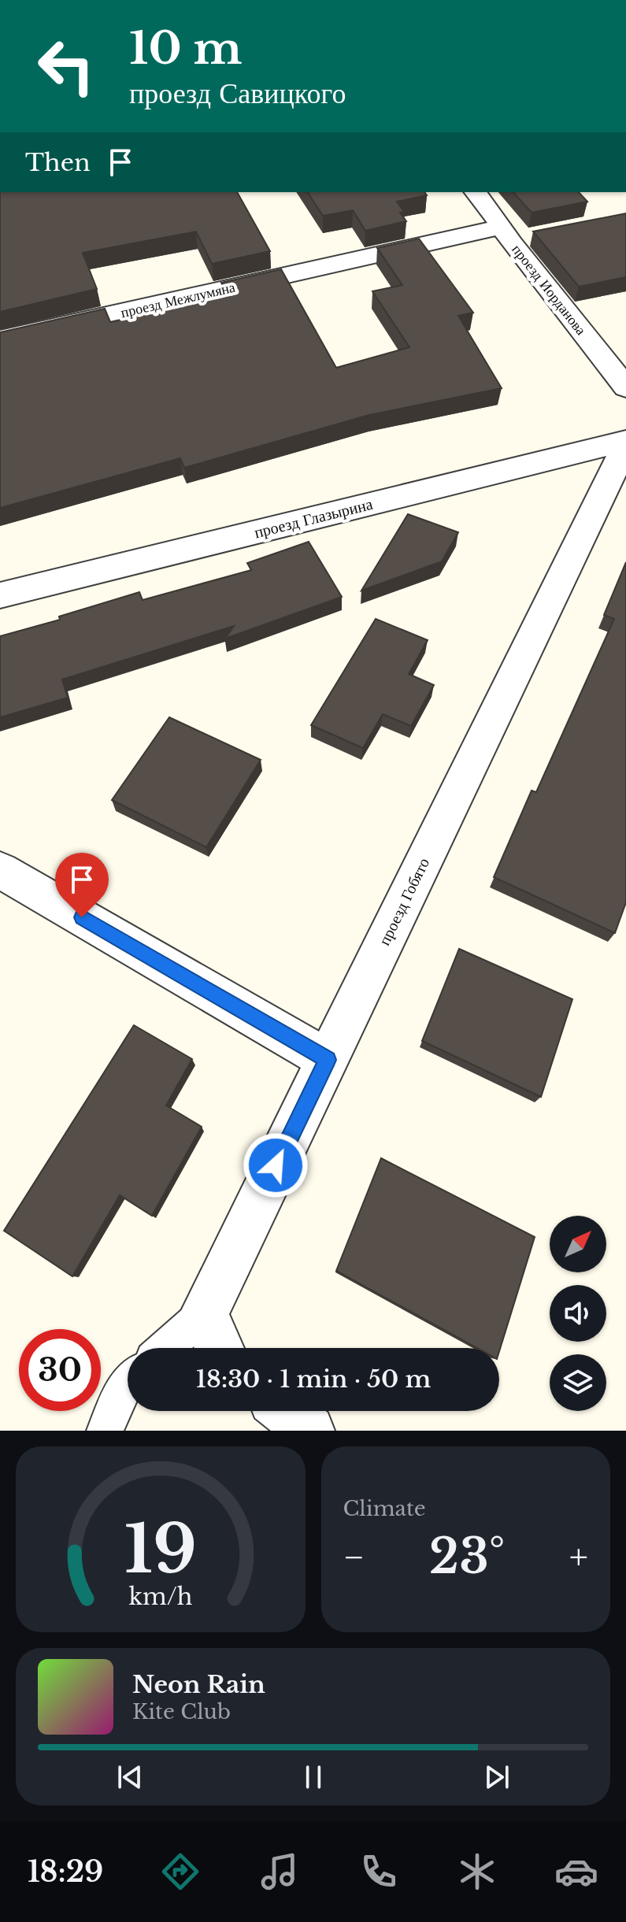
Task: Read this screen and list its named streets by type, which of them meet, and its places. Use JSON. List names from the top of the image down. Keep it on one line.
{"streets":{"street":["проезд Иорданова","проезд Межлумяна","проезд Глазырина","проезд Гобято"]},"crossings":[["проезд Иорданова","проезд Межлумяна"],["проезд Глазырина","проезд Гобято"]],"north":"top right","page":{"turn":["10 m","проезд Савицкого"],"then":"Then","limit":"30","trip":"18:30 · 1 min · 50 m","tile":"Climate","heat":["−","23°","+"],"song":["Neon Rain","Kite Club"],"tabs":"18:29","gauge":["19","km/h"]}}
